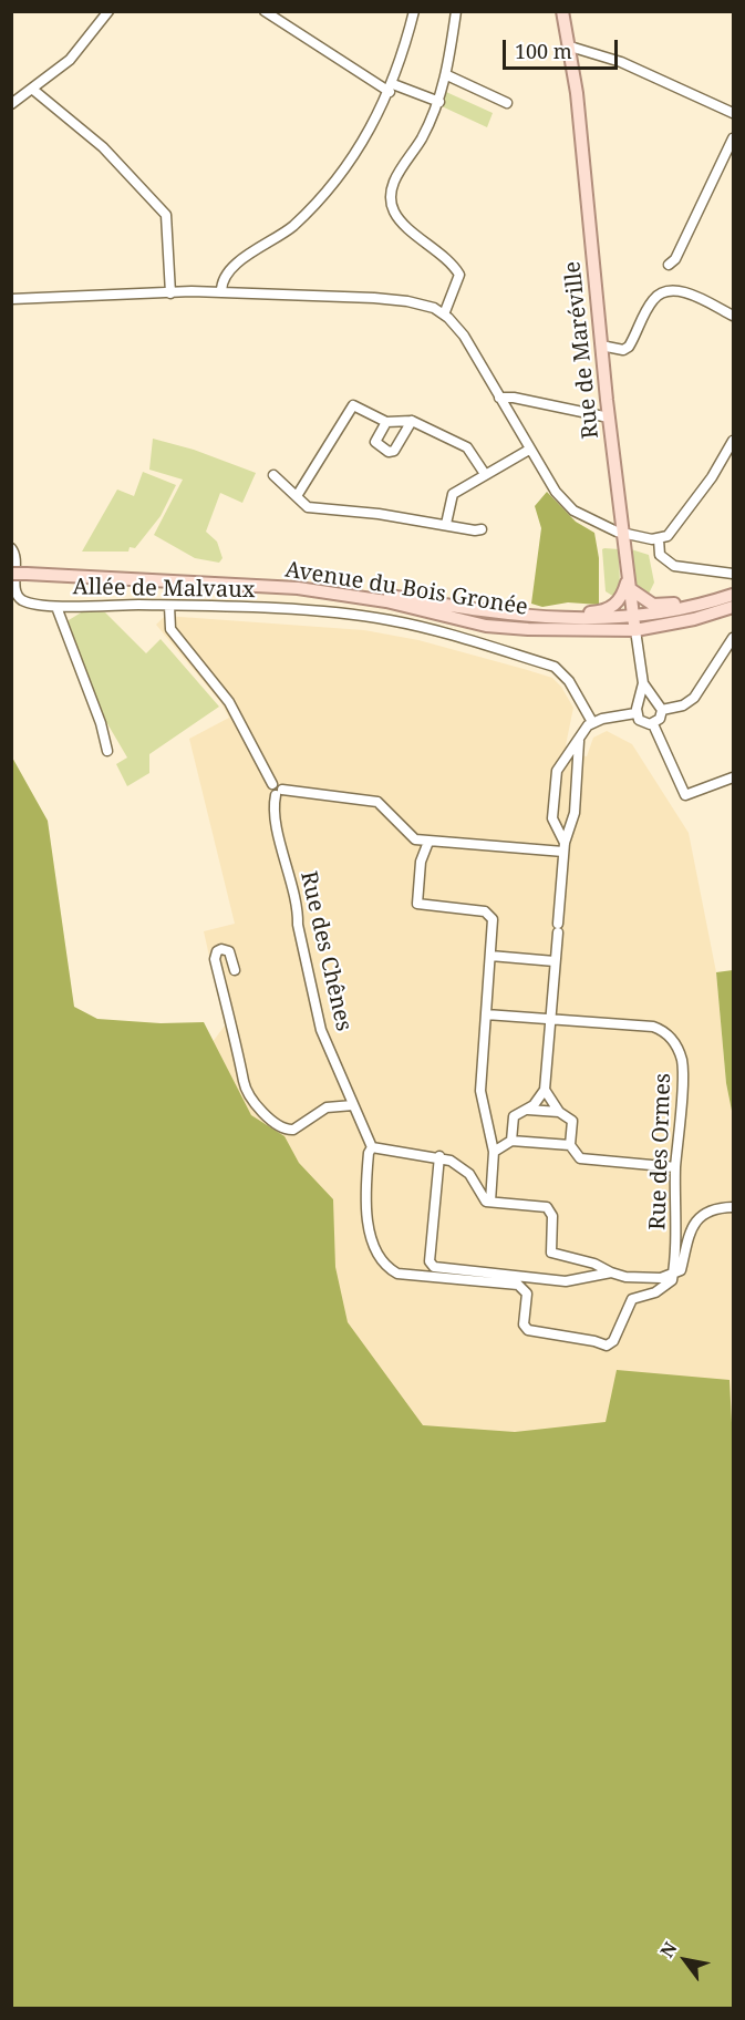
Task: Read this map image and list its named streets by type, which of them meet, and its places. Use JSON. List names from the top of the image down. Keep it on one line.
{"streets":{"main road":["Rue de Maréville","Avenue du Bois Gronée"],"street":["Allée de Malvaux","Rue des Chênes","Rue des Ormes"]},"crossings":[["Rue de Maréville","Avenue du Bois Gronée"],["Allée de Malvaux","Rue des Chênes"]],"scale_bar":"100 m","north":"top left"}
